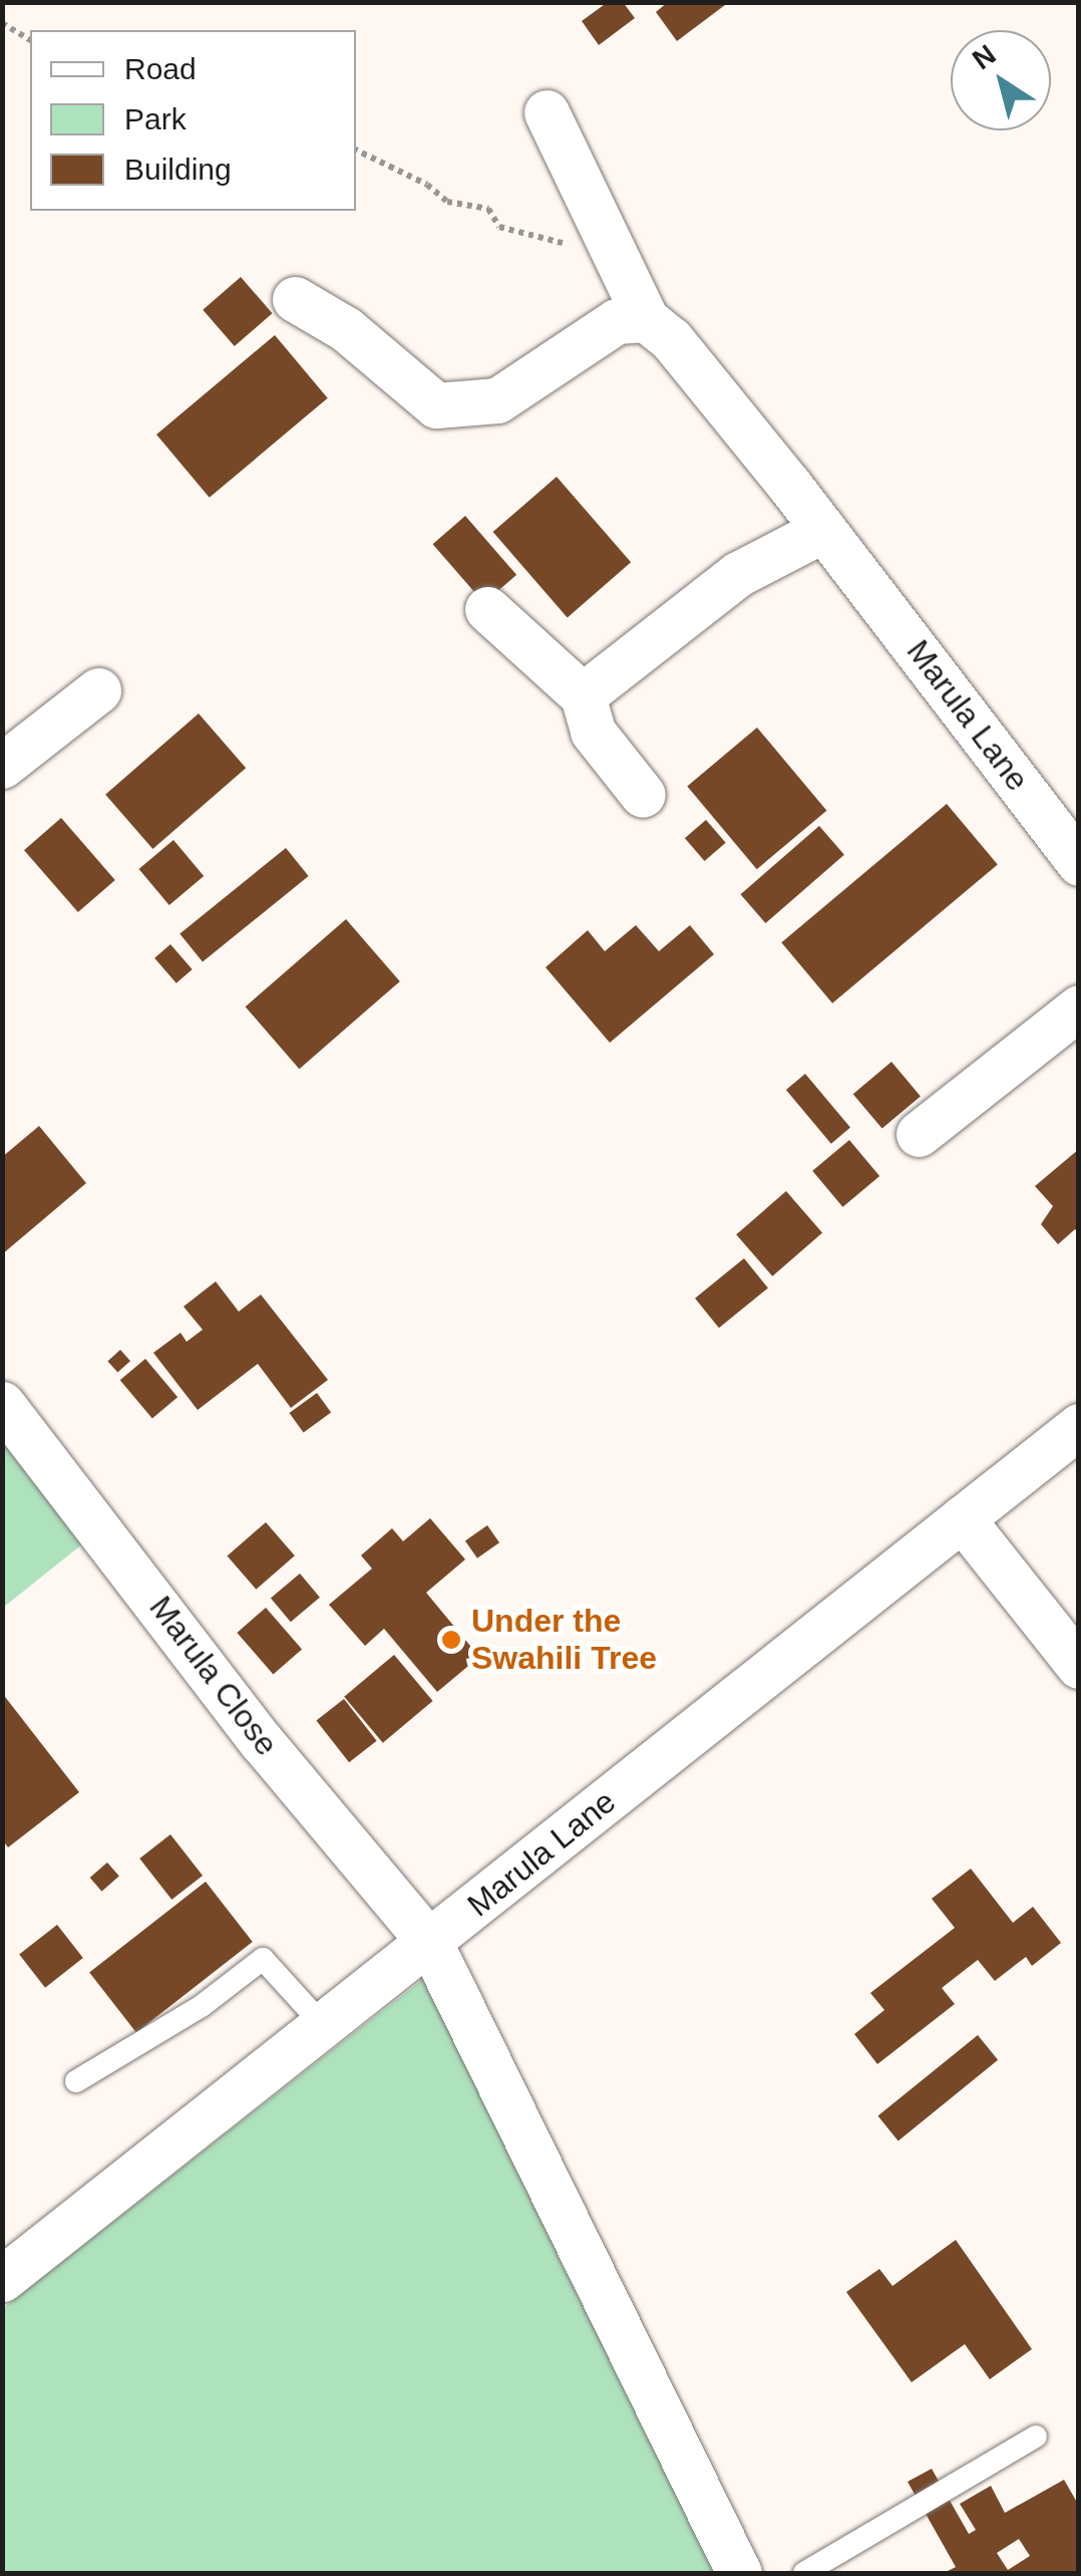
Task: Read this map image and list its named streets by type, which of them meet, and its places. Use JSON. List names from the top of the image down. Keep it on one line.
{"streets":{"street":["Marula Lane","Marula Close"]},"crossings":[["Marula Lane","Marula Close"]],"places":["Under the Swahili Tree"],"legend":["Road","Park","Building"],"north":"top left"}
